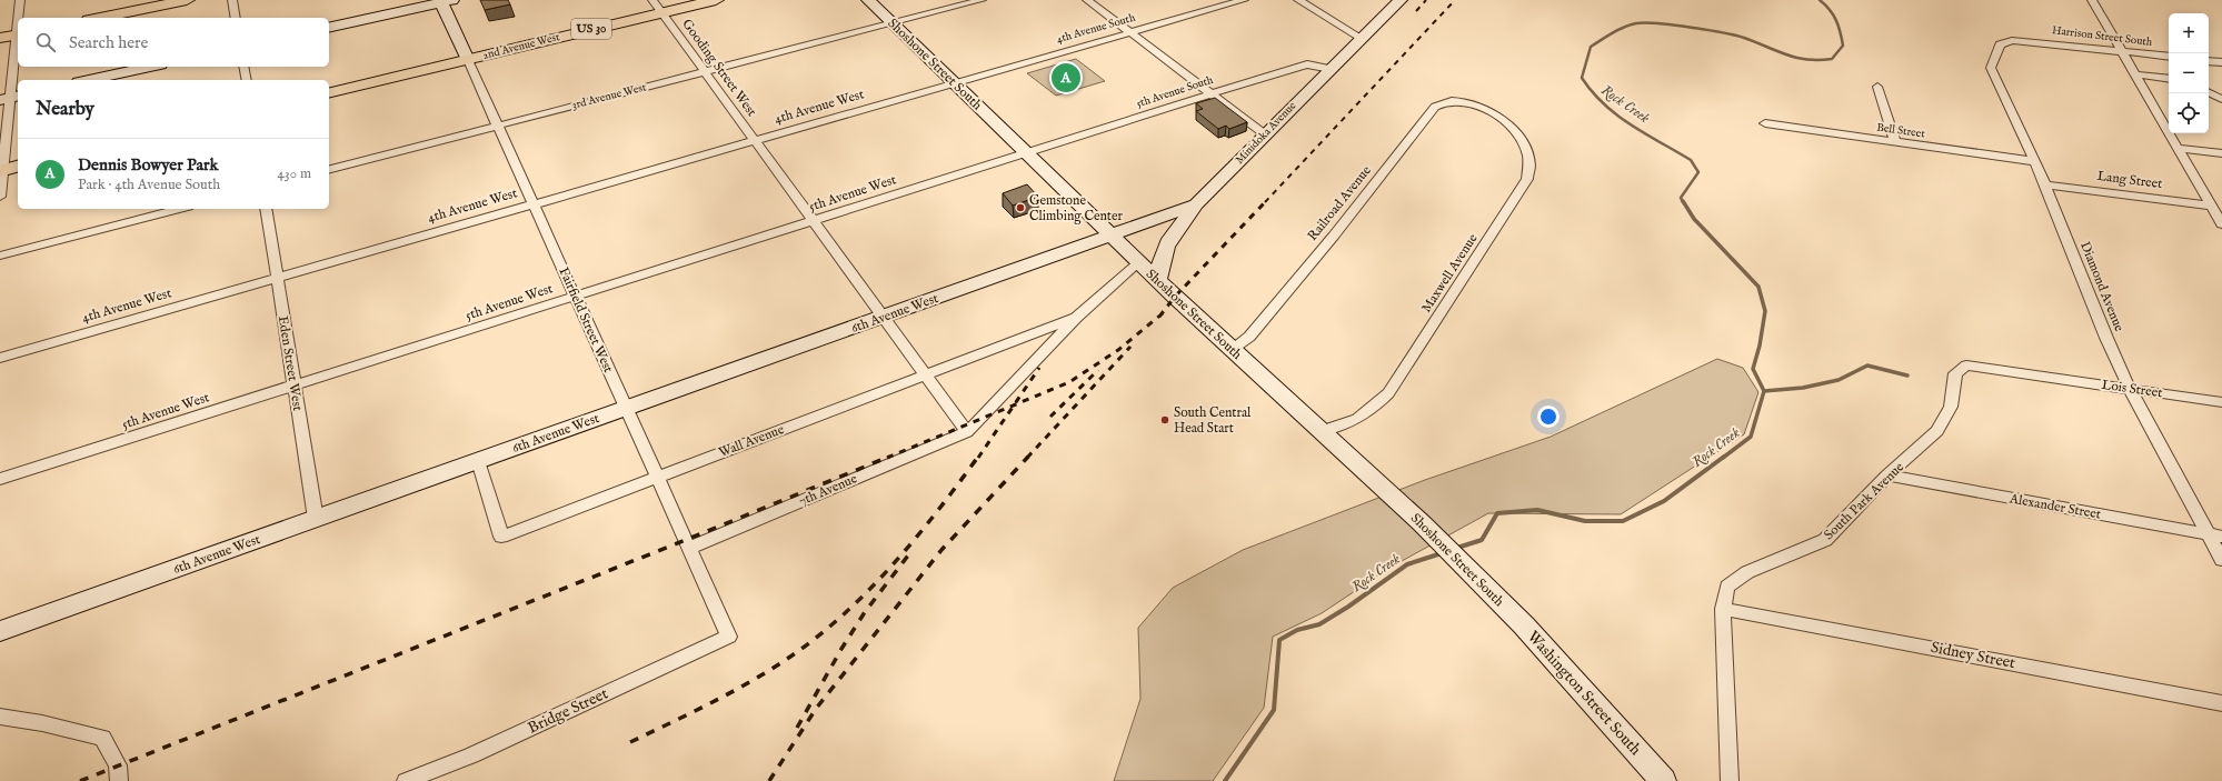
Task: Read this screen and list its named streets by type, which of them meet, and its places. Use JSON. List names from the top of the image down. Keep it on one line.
{"streets":{"main road":["US 30","2nd Avenue West","Shoshone Street South","Minidoka Avenue","6th Avenue West","Fairfield Street West","Washington Street South"],"street":["4th Avenue South","Harrison Street South","Gooding Street West","5th Avenue South","3rd Avenue West","4th Avenue West","Bell Street","Lang Street","5th Avenue West","Railroad Avenue","Maxwell Avenue","Diamond Avenue","Eden Street West","Lois Street","Wall Avenue","7th Avenue","South Park Avenue","Alexander Street","Sidney Street","Bridge Street"]},"crossings":[["4th Avenue South","Shoshone Street South"],["4th Avenue South","4th Avenue West"],["Harrison Street South","Diamond Avenue"],["2nd Avenue West","Gooding Street West"],["2nd Avenue West","Fairfield Street West"],["Shoshone Street South","5th Avenue South"],["Shoshone Street South","3rd Avenue West"],["Shoshone Street South","4th Avenue West"],["Shoshone Street South","Minidoka Avenue"],["Shoshone Street South","5th Avenue West"],["Shoshone Street South","Railroad Avenue"],["Shoshone Street South","Maxwell Avenue"],["Shoshone Street South","6th Avenue West"],["Shoshone Street South","Washington Street South"],["Gooding Street West","3rd Avenue West"],["Gooding Street West","4th Avenue West"],["Gooding Street West","5th Avenue West"],["Gooding Street West","6th Avenue West"],["Gooding Street West","Wall Avenue"],["Gooding Street West","7th Avenue"],["5th Avenue South","Minidoka Avenue"],["5th Avenue South","5th Avenue West"],["3rd Avenue West","Fairfield Street West"],["4th Avenue West","Fairfield Street West"],["4th Avenue West","Eden Street West"],["Bell Street","Diamond Avenue"],["Minidoka Avenue","6th Avenue West"],["Lang Street","Diamond Avenue"],["5th Avenue West","Fairfield Street West"],["5th Avenue West","Eden Street West"],["Railroad Avenue","Maxwell Avenue"],["Diamond Avenue","Lois Street"],["Diamond Avenue","Alexander Street"],["6th Avenue West","Fairfield Street West"],["6th Avenue West","Eden Street West"],["6th Avenue West","Wall Avenue"],["Fairfield Street West","Wall Avenue"],["Fairfield Street West","7th Avenue"],["Fairfield Street West","Bridge Street"],["Lois Street","South Park Avenue"],["South Park Avenue","Alexander Street"],["South Park Avenue","Sidney Street"]],"water":["Rock Creek"],"places":["Gemstone Climbing Center","South Central Head Start"],"page":{"map_buttons":["+","−"],"search":"Search here","pins":"A","heading":"Nearby","list":[{"mark":"A","name":"Dennis Bowyer Park","note":"Park · 4th Avenue South","value":"430 m"}]}}
